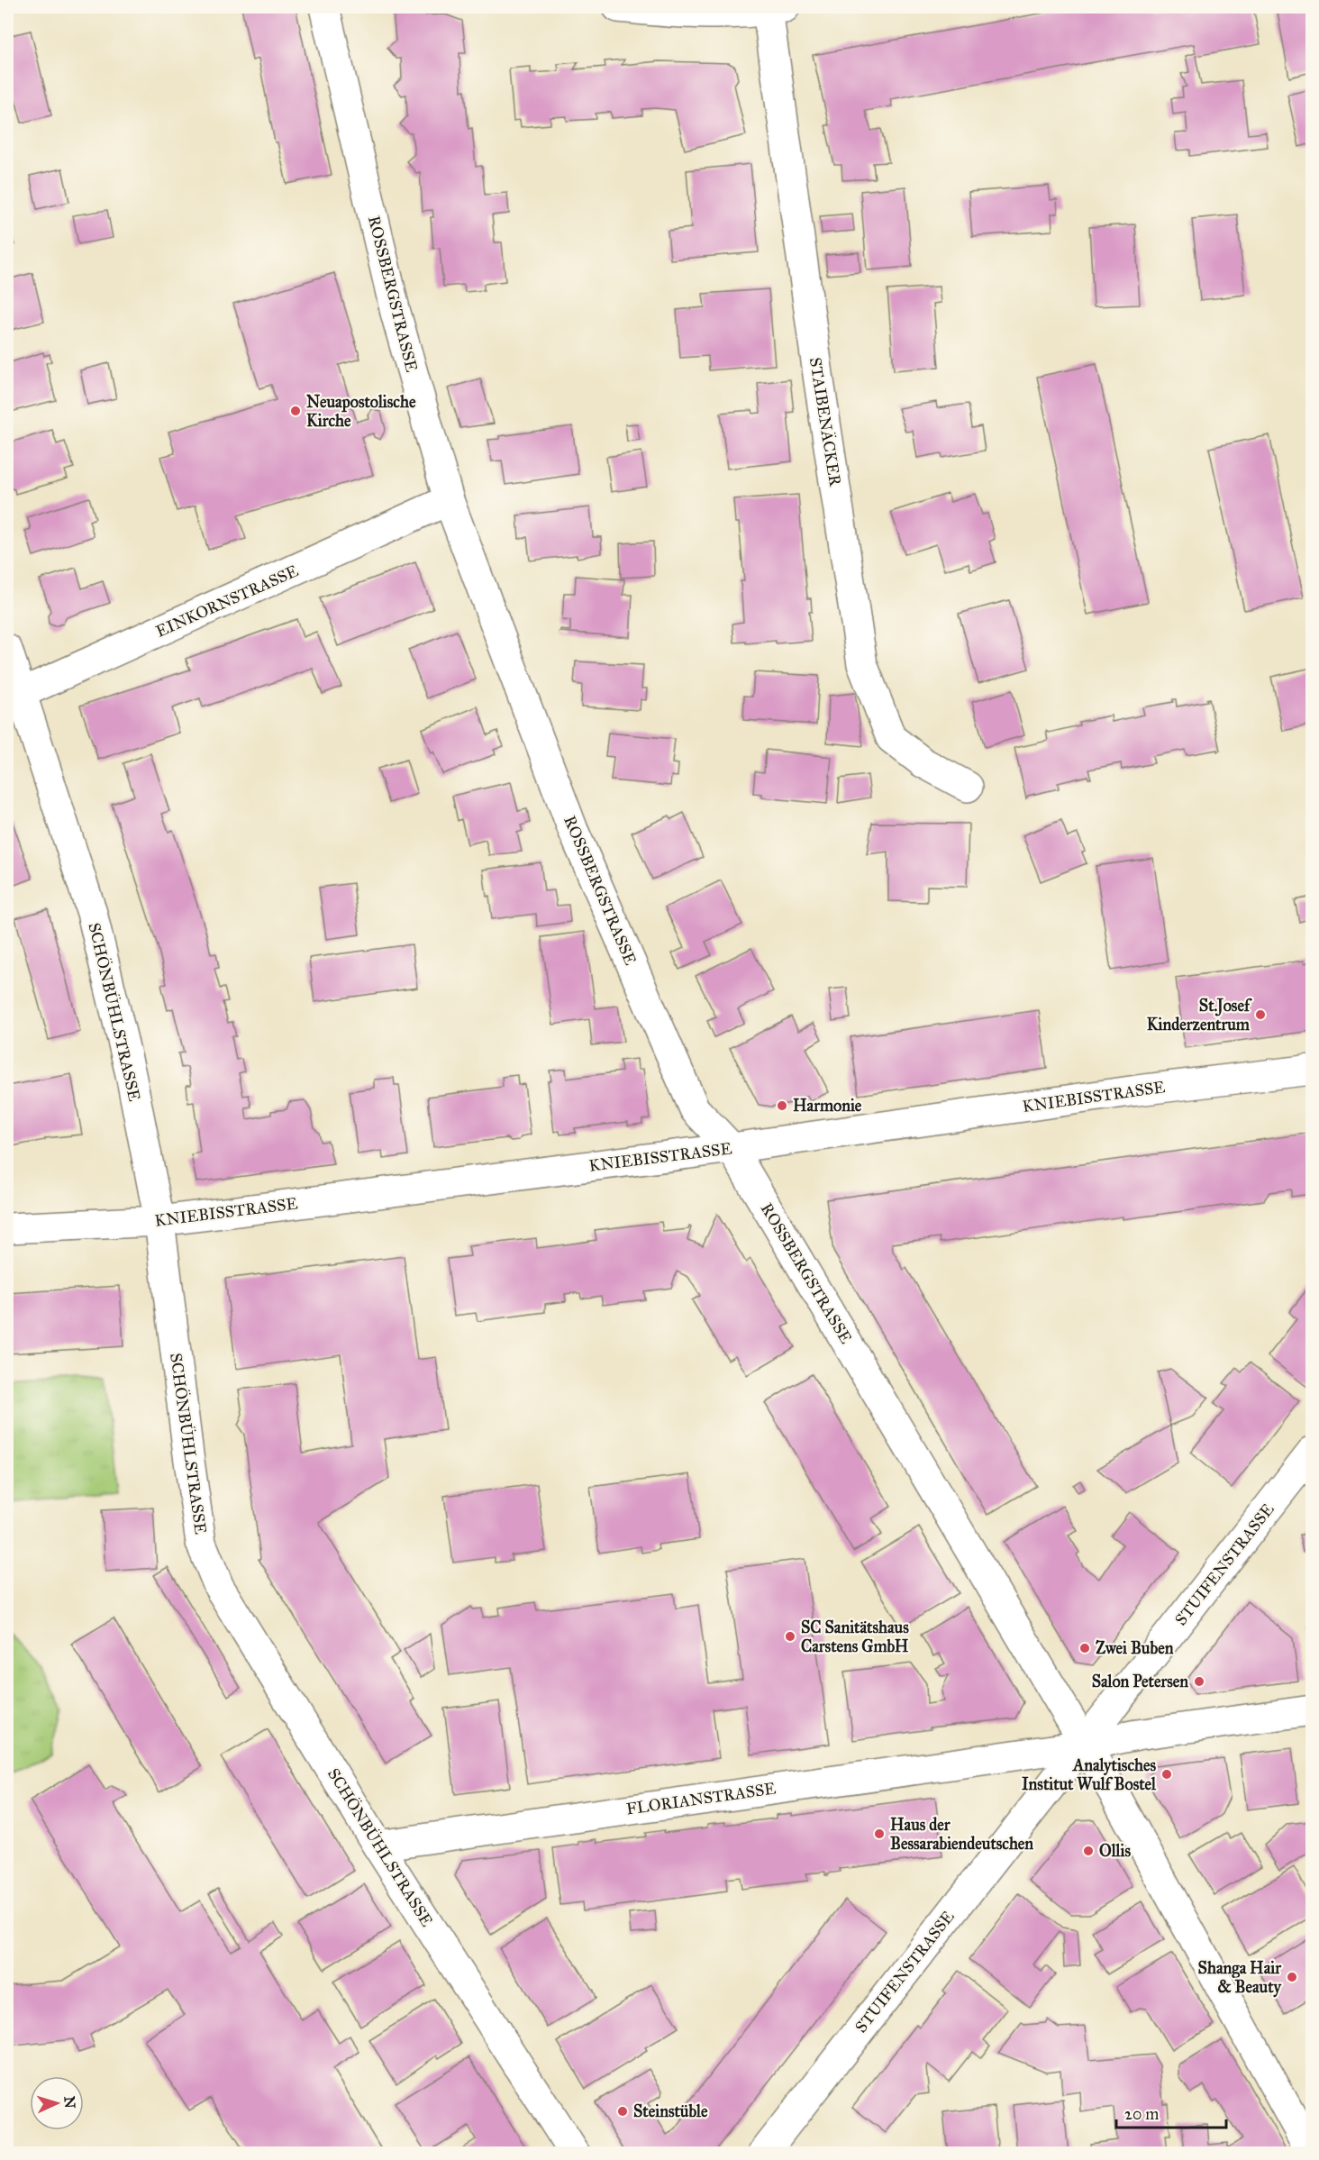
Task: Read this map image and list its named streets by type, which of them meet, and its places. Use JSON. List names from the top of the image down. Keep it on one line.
{"streets":{"street":["ROSSBERGSTRASSE","STAIBENÄCKER","EINKORNSTRASSE","SCHÖNBÜHLSTRASSE","KNIEBISSTRASSE","STUIFENSTRASSE","FLORIANSTRASSE"]},"crossings":[["ROSSBERGSTRASSE","EINKORNSTRASSE"],["ROSSBERGSTRASSE","KNIEBISSTRASSE"],["ROSSBERGSTRASSE","STUIFENSTRASSE"],["ROSSBERGSTRASSE","FLORIANSTRASSE"],["EINKORNSTRASSE","SCHÖNBÜHLSTRASSE"],["SCHÖNBÜHLSTRASSE","KNIEBISSTRASSE"],["SCHÖNBÜHLSTRASSE","FLORIANSTRASSE"],["STUIFENSTRASSE","FLORIANSTRASSE"]],"places":["Neuapostolische Kirche","St.Josef Kinderzentrum","Harmonie","SC Sanitätshaus Carstens GmbH","Zwei Buben","Salon Petersen","Analytisches Institut Wulf Bostel","Haus der Bessarabiendeutschen","Ollis","Shanga Hair & Beauty","Steinstüble"],"scale_bar":"20 m","north":"right"}
